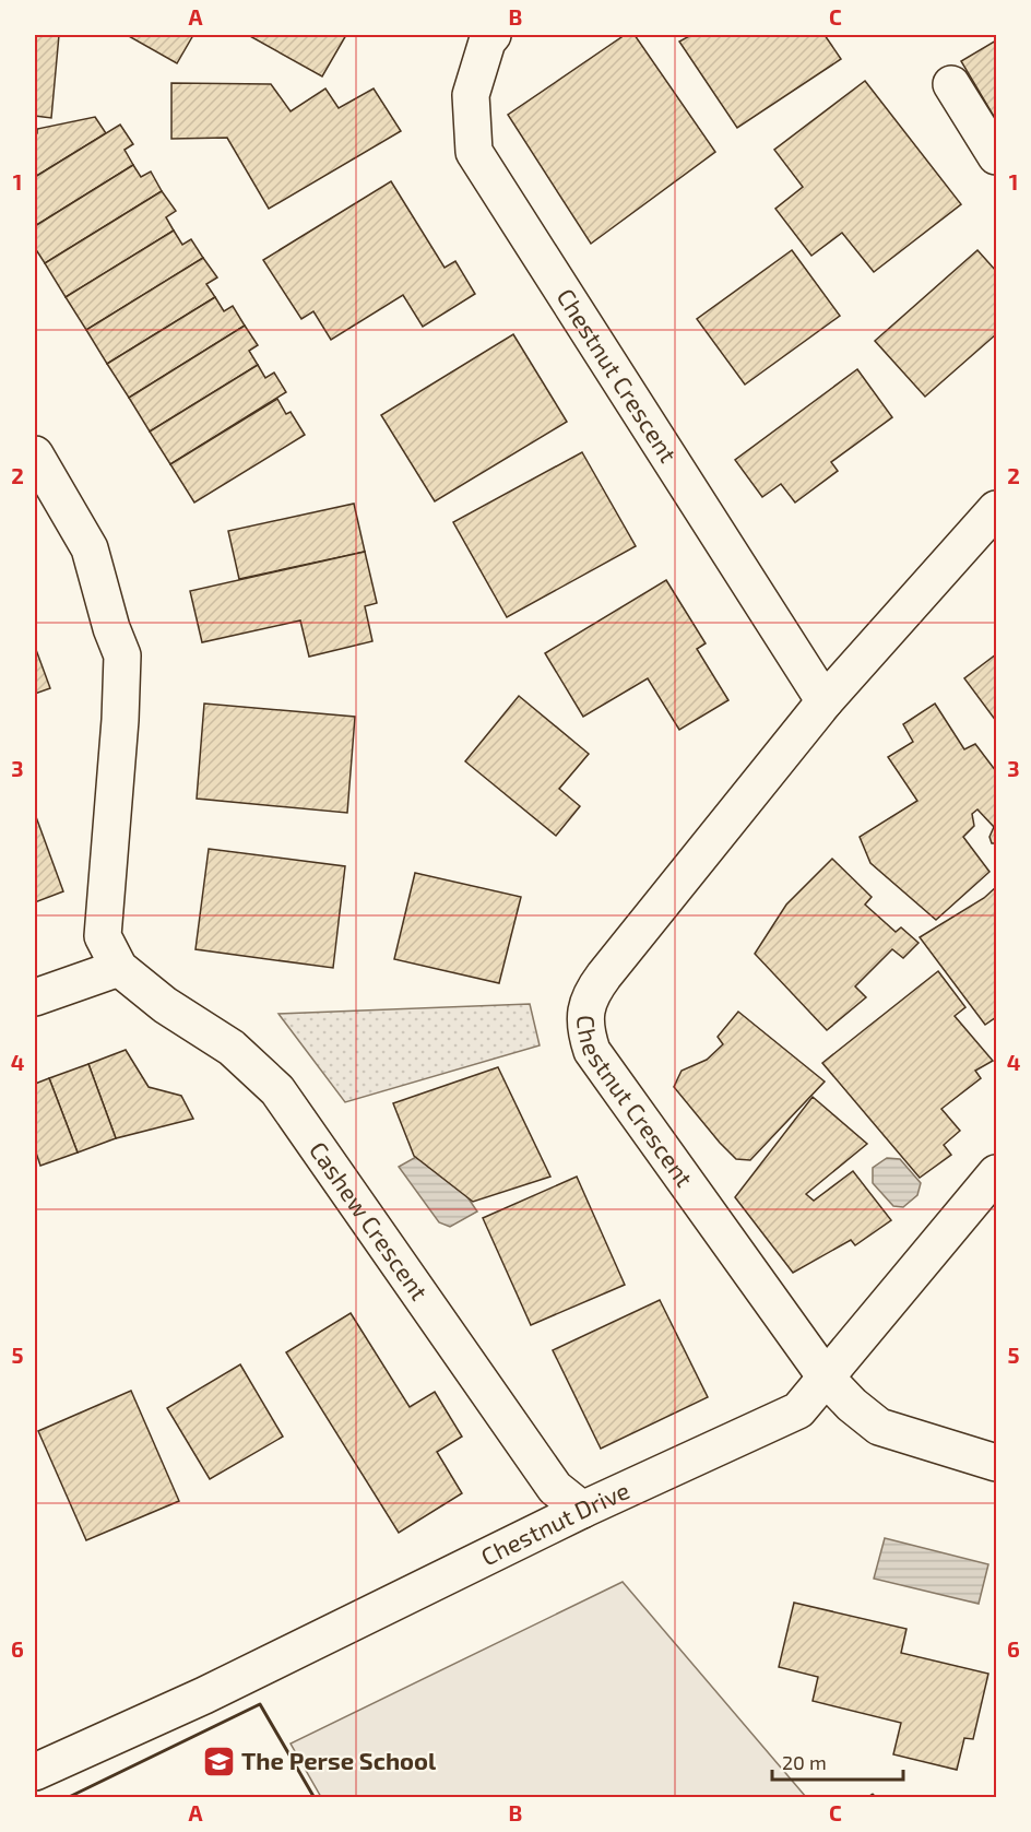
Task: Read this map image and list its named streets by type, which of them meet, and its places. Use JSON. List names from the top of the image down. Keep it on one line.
{"streets":{"street":["Chestnut Crescent","Cashew Crescent","Chestnut Drive"]},"crossings":[["Chestnut Crescent","Chestnut Drive"],["Cashew Crescent","Chestnut Drive"]],"places":{"school or university":["The Perse School"]},"scale_bar":"20 m","grid":{"columns":["A","B","C"],"rows":["1","2","3","4","5","6"]}}
